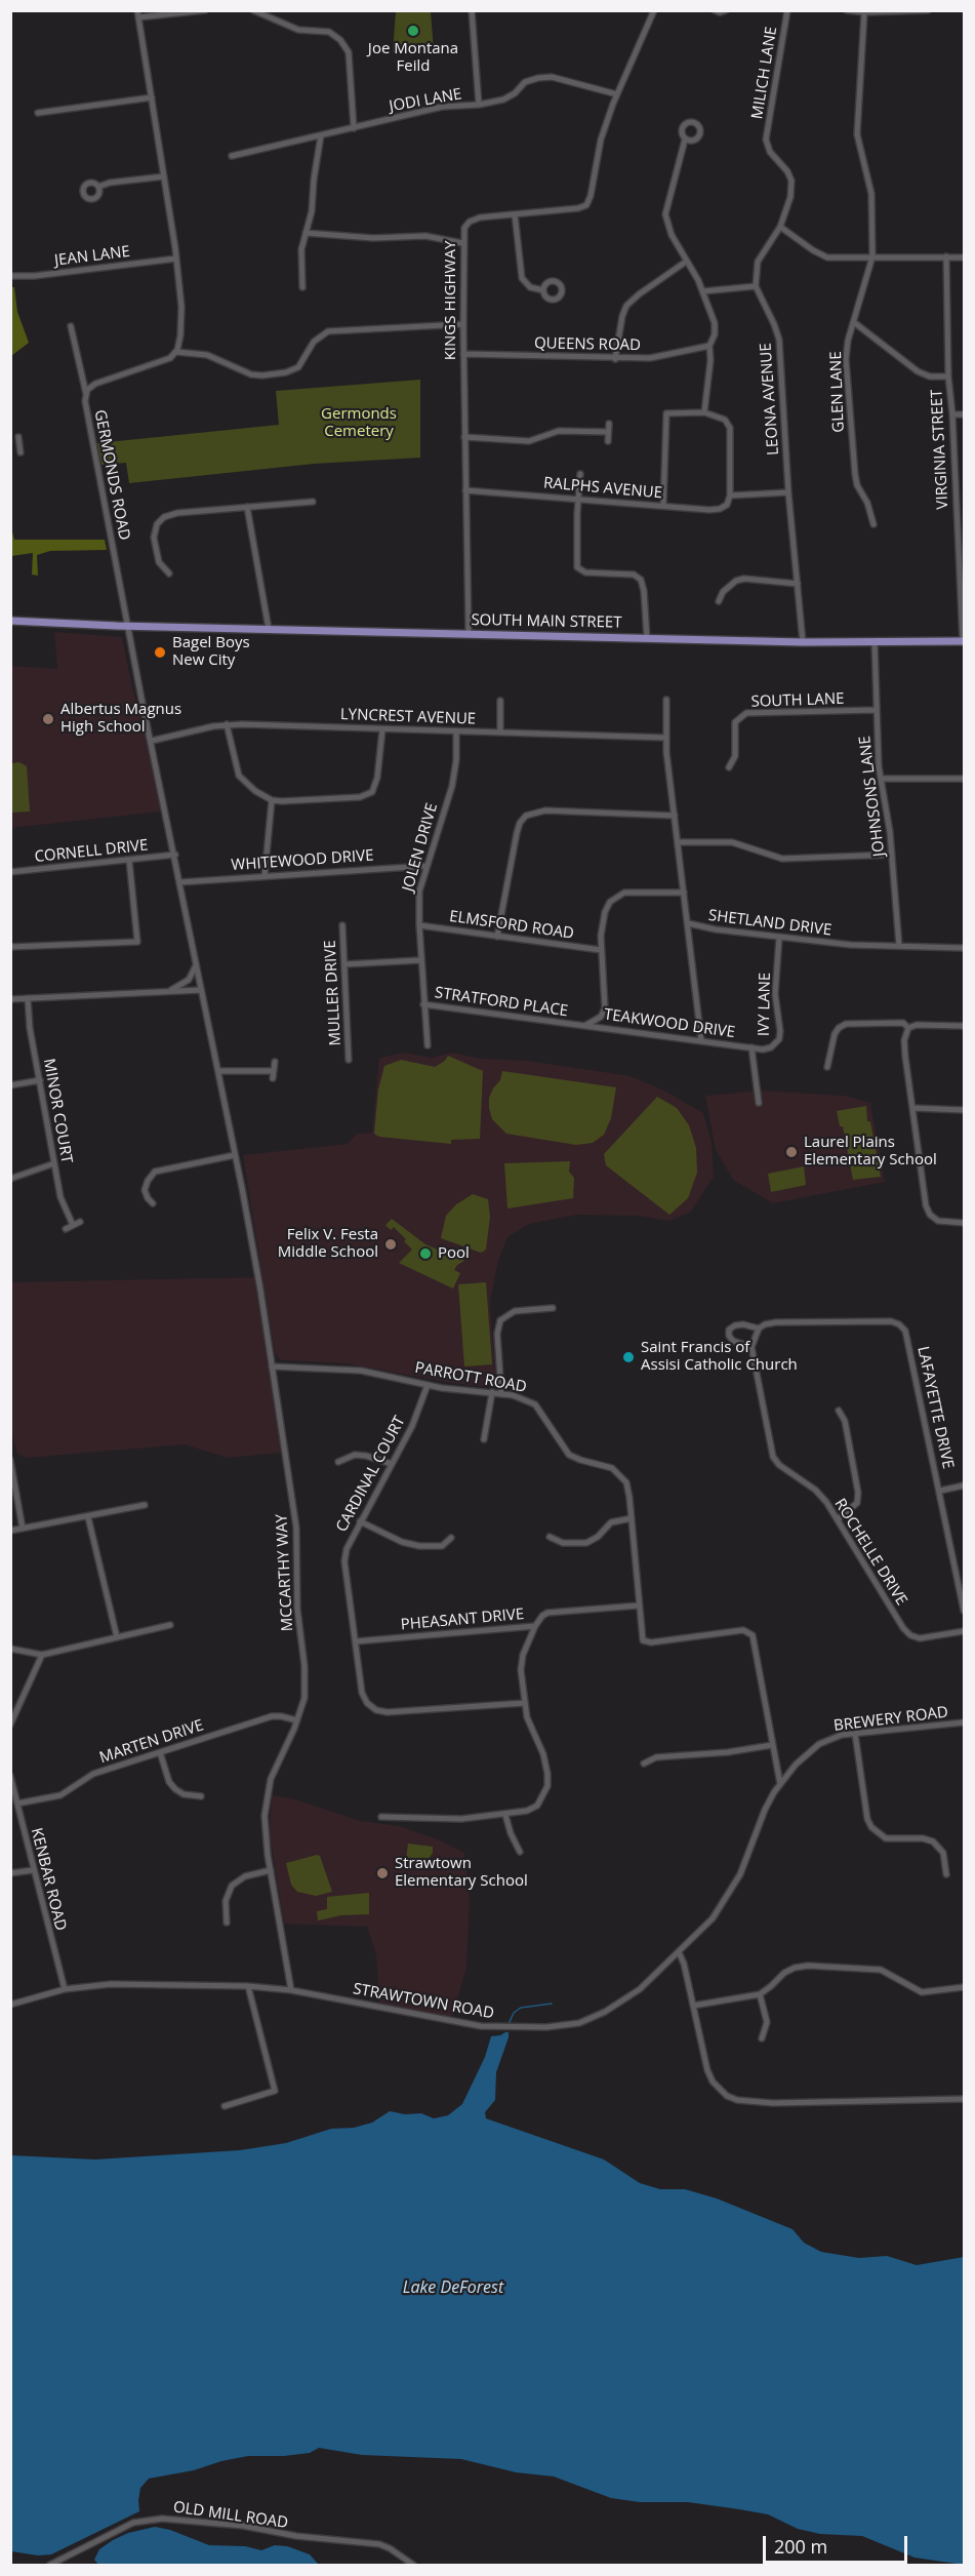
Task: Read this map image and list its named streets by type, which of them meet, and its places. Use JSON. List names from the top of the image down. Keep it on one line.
{"streets":{"main road":["SOUTH MAIN STREET"],"street":["MILICH LANE","JODI LANE","JEAN LANE","KINGS HIGHWAY","QUEENS ROAD","GLEN LANE","LEONA AVENUE","VIRGINIA STREET","GERMONDS ROAD","RALPHS AVENUE","SOUTH LANE","LYNCREST AVENUE","JOHNSONS LANE","JOLEN DRIVE","CORNELL DRIVE","WHITEWOOD DRIVE","SHETLAND DRIVE","ELMSFORD ROAD","MULLER DRIVE","STRATFORD PLACE","IVY LANE","TEAKWOOD DRIVE","MINOR COURT","PARROTT ROAD","LAFAYETTE DRIVE","CARDINAL COURT","ROCHELLE DRIVE","MCCARTHY WAY","PHEASANT DRIVE","BREWERY ROAD","MARTEN DRIVE","KENBAR ROAD","STRAWTOWN ROAD","OLD MILL ROAD"]},"crossings":[["JODI LANE","KINGS HIGHWAY"],["KINGS HIGHWAY","QUEENS ROAD"],["KINGS HIGHWAY","RALPHS AVENUE"],["KINGS HIGHWAY","SOUTH MAIN STREET"],["LEONA AVENUE","SOUTH MAIN STREET"],["VIRGINIA STREET","SOUTH MAIN STREET"],["GERMONDS ROAD","SOUTH MAIN STREET"],["GERMONDS ROAD","LYNCREST AVENUE"],["GERMONDS ROAD","CORNELL DRIVE"],["GERMONDS ROAD","WHITEWOOD DRIVE"],["SOUTH MAIN STREET","JOHNSONS LANE"],["SOUTH LANE","JOHNSONS LANE"],["LYNCREST AVENUE","JOLEN DRIVE"],["LYNCREST AVENUE","SHETLAND DRIVE"],["JOHNSONS LANE","SHETLAND DRIVE"],["JOLEN DRIVE","WHITEWOOD DRIVE"],["JOLEN DRIVE","ELMSFORD ROAD"],["JOLEN DRIVE","STRATFORD PLACE"],["SHETLAND DRIVE","STRATFORD PLACE"],["SHETLAND DRIVE","IVY LANE"],["ELMSFORD ROAD","STRATFORD PLACE"],["STRATFORD PLACE","TEAKWOOD DRIVE"],["IVY LANE","TEAKWOOD DRIVE"],["PARROTT ROAD","CARDINAL COURT"],["PARROTT ROAD","MCCARTHY WAY"],["PARROTT ROAD","PHEASANT DRIVE"],["PARROTT ROAD","BREWERY ROAD"],["LAFAYETTE DRIVE","ROCHELLE DRIVE"],["CARDINAL COURT","PHEASANT DRIVE"],["MCCARTHY WAY","MARTEN DRIVE"],["MCCARTHY WAY","STRAWTOWN ROAD"],["BREWERY ROAD","STRAWTOWN ROAD"],["MARTEN DRIVE","KENBAR ROAD"],["KENBAR ROAD","STRAWTOWN ROAD"]],"water":["Lake DeForest"],"parks":["Germonds Cemetery"],"places":["Joe Montana Feild","Bagel Boys New City","Albertus Magnus High School","Laurel Plains Elementary School","Felix V. Festa Middle School","Pool","Saint Francis of Assisi Catholic Church","Strawtown Elementary School"],"scale_bar":"200 m"}
